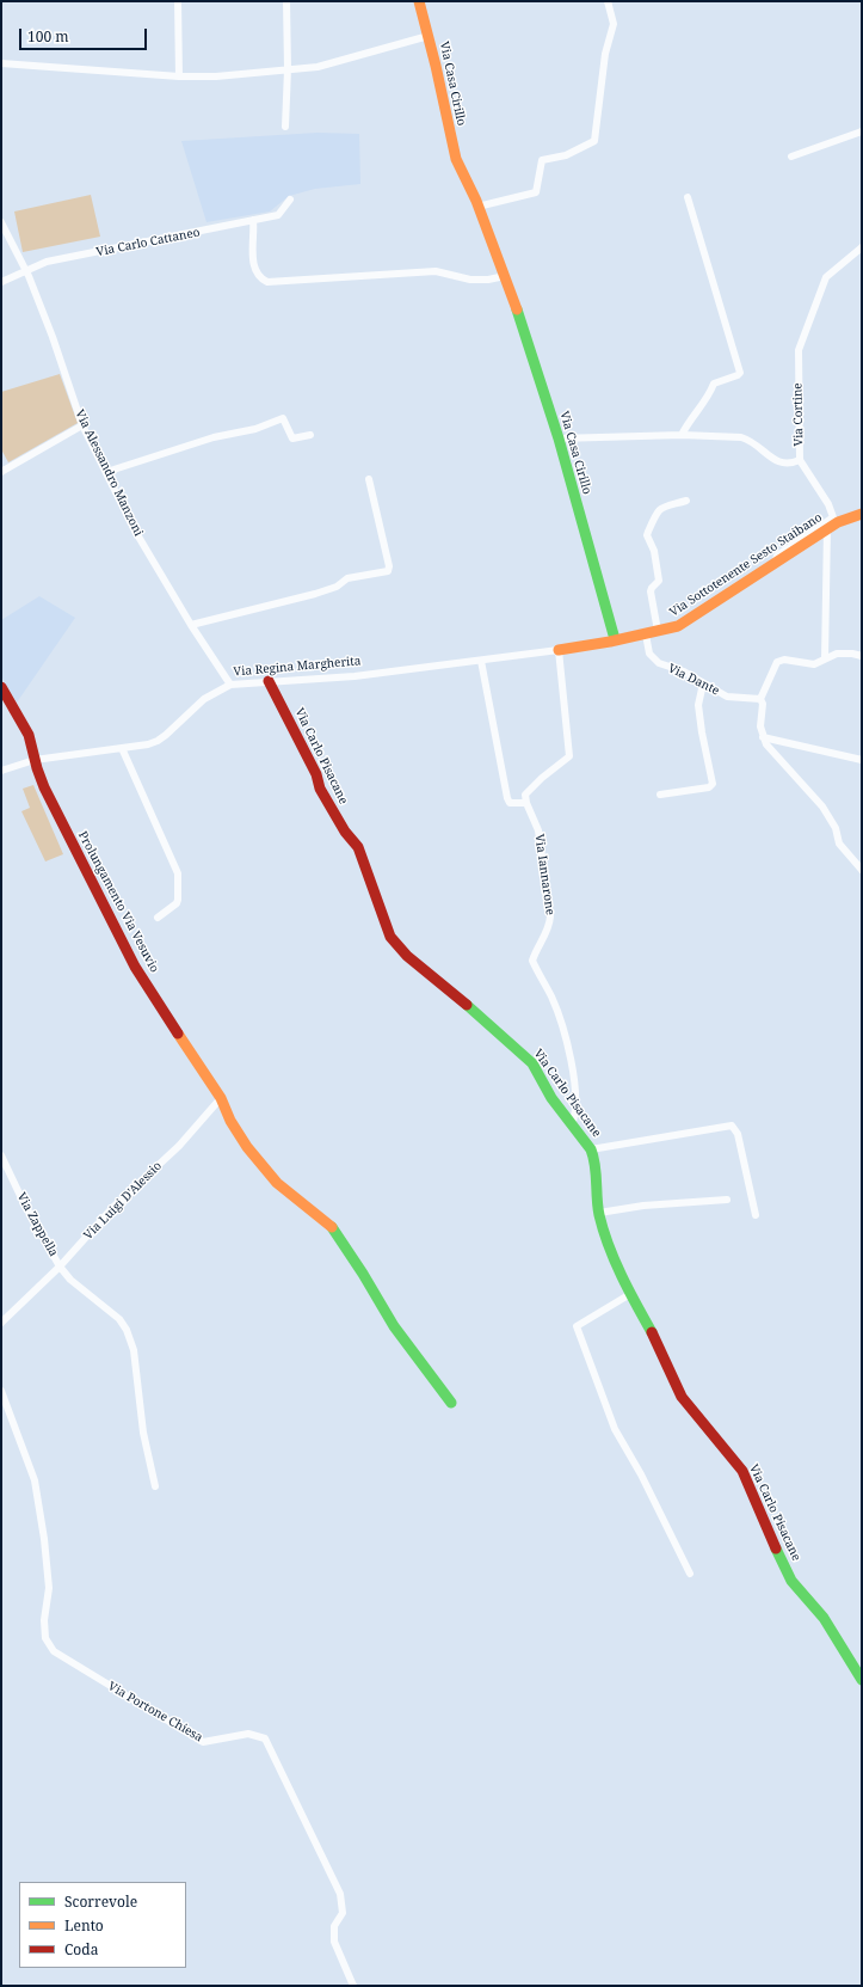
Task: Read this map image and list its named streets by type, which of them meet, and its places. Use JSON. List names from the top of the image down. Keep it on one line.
{"streets":{"street":["Via Casa Cirillo","Via Carlo Cattaneo","Via Cortine","Via Alessandro Manzoni","Via Sottotenente Sesto Staibano","Via Regina Margherita","Via Dante","Via Carlo Pisacane","Via Iannarone","Prolungamento Via Vesuvio","Via Luigi D'Alessio","Via Zappella","Via Portone Chiesa"]},"crossings":[["Via Casa Cirillo","Via Sottotenente Sesto Staibano"],["Via Casa Cirillo","Via Regina Margherita"],["Via Carlo Cattaneo","Via Alessandro Manzoni"],["Via Cortine","Via Sottotenente Sesto Staibano"],["Via Alessandro Manzoni","Via Regina Margherita"],["Via Sottotenente Sesto Staibano","Via Regina Margherita"],["Via Sottotenente Sesto Staibano","Via Dante"],["Via Regina Margherita","Via Carlo Pisacane"],["Via Regina Margherita","Prolungamento Via Vesuvio"],["Via Carlo Pisacane","Via Iannarone"],["Prolungamento Via Vesuvio","Via Luigi D'Alessio"],["Via Luigi D'Alessio","Via Zappella"]],"legend":["Scorrevole","Lento","Coda"],"scale_bar":"100 m"}
